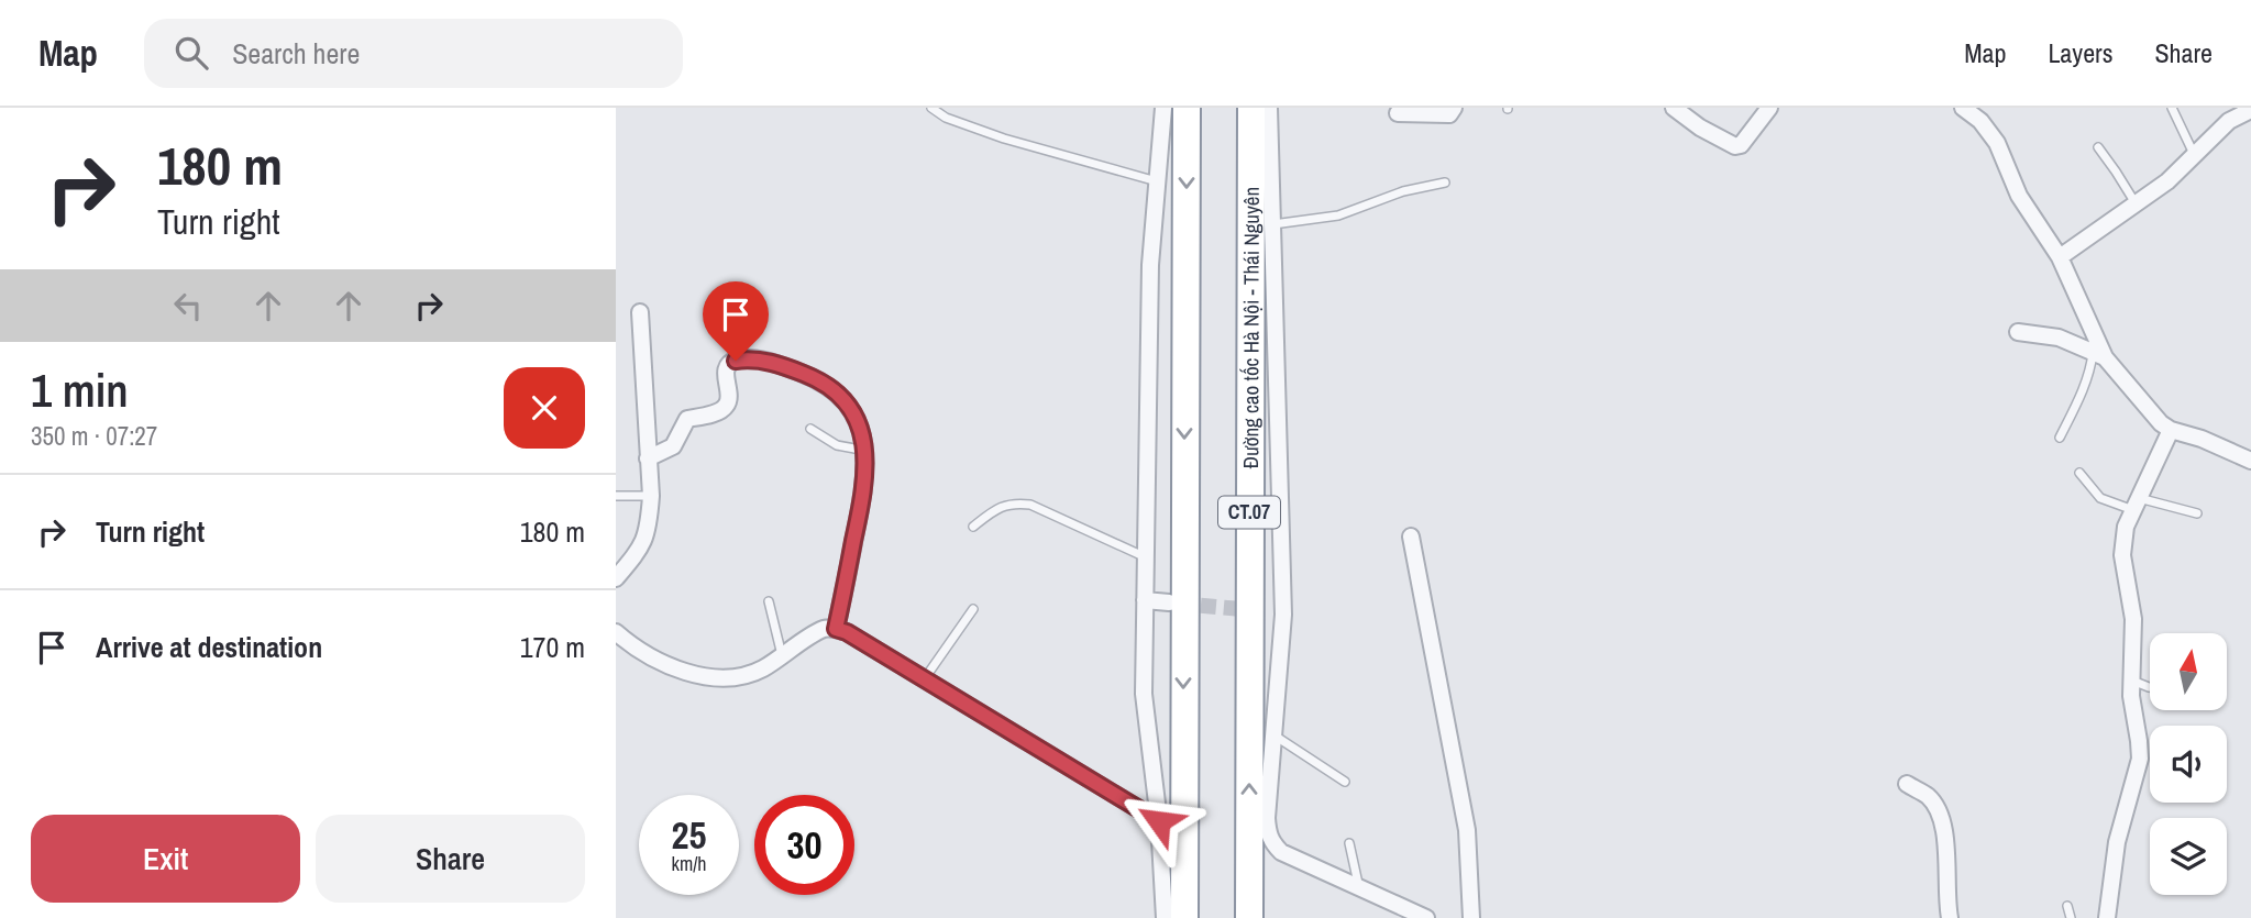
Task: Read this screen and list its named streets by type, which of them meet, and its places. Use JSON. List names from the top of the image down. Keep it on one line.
{"streets":{"highway":["Đường cao tốc Hà Nội - Thái Nguyên","CT.07"]},"north":"top","page":{"header":"Map","search":"Search here","nav":["Map","Layers","Share"],"turn":["180 m","Turn right"],"heading":["1 min","350 m · 07:27"],"list":[{"name":"Turn right","value":"180 m"},{"name":"Arrive at destination","value":"170 m"}],"speed":"25 km/h","limit":"30","buttons":["Exit","Share"]}}
